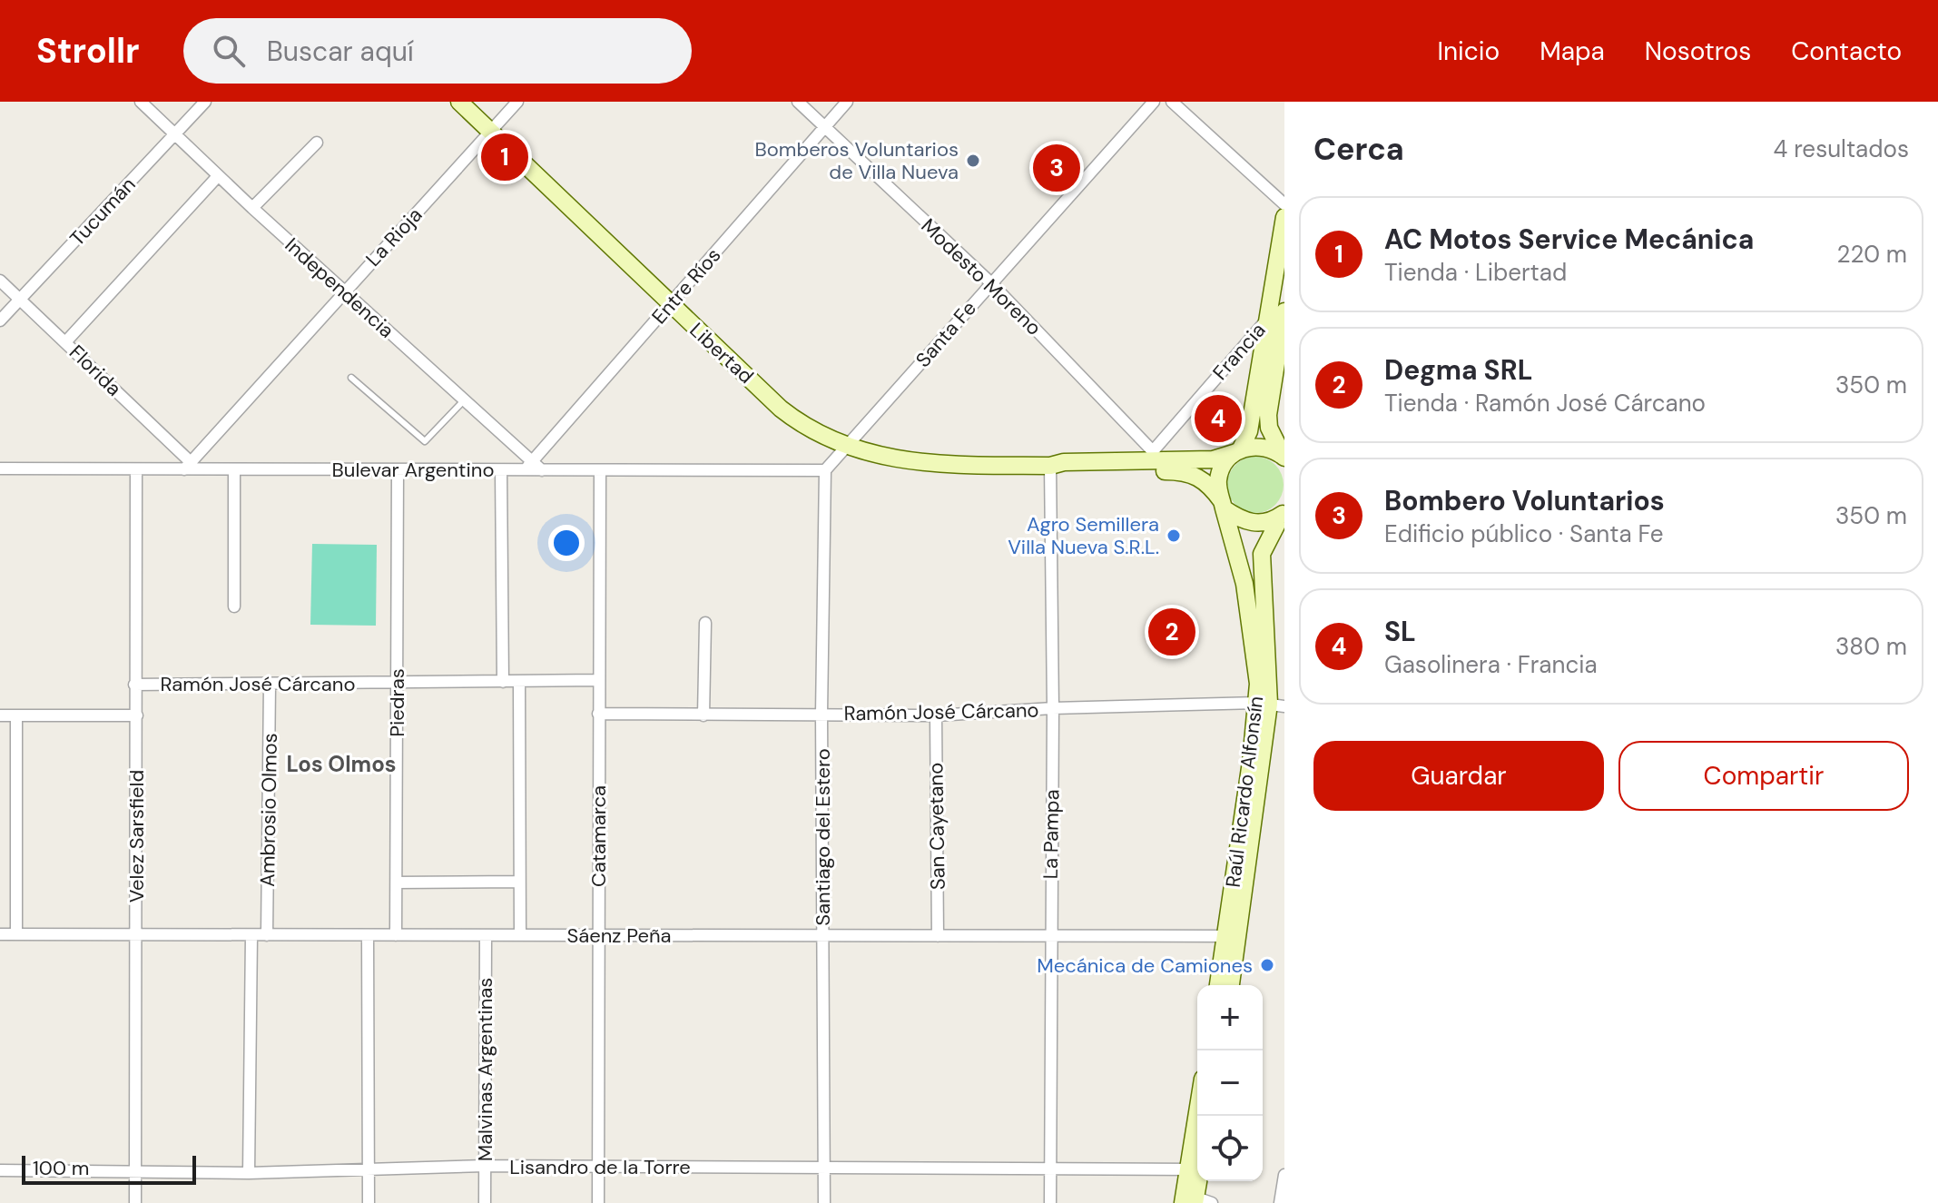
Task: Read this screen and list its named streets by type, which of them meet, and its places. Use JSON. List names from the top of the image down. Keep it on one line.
{"streets":{"main road":["Libertad","Raúl Ricardo Alfonsín"],"street":["Tucumán","La Rioja","Modesto Moreno","Entre Ríos","Independencia","Santa Fe","Francia","Florida","Bulevar Argentino","Ramón José Cárcano","Piedras","Ambrosio Olmos","San Cayetano","La Pampa","Velez Sarsfield","Catamarca","Santiago del Estero","Sáenz Peña","Malvinas Argentinas","Lisandro de la Torre"]},"crossings":[["Tucumán","Independencia"],["Tucumán","Florida"],["La Rioja","Independencia"],["La Rioja","Libertad"],["La Rioja","Florida"],["La Rioja","Bulevar Argentino"],["Modesto Moreno","Entre Ríos"],["Modesto Moreno","Santa Fe"],["Modesto Moreno","Francia"],["Modesto Moreno","Libertad"],["Entre Ríos","Independencia"],["Entre Ríos","Libertad"],["Entre Ríos","Bulevar Argentino"],["Independencia","Bulevar Argentino"],["Independencia","Catamarca"],["Santa Fe","Libertad"],["Santa Fe","Santiago del Estero"],["Francia","Libertad"],["Libertad","Raúl Ricardo Alfonsín"],["Libertad","La Pampa"],["Florida","Bulevar Argentino"],["Bulevar Argentino","Piedras"],["Bulevar Argentino","Velez Sarsfield"],["Ramón José Cárcano","Piedras"],["Ramón José Cárcano","Raúl Ricardo Alfonsín"],["Ramón José Cárcano","Ambrosio Olmos"],["Ramón José Cárcano","San Cayetano"],["Ramón José Cárcano","La Pampa"],["Ramón José Cárcano","Velez Sarsfield"],["Ramón José Cárcano","Catamarca"],["Ramón José Cárcano","Santiago del Estero"],["Piedras","Sáenz Peña"],["Raúl Ricardo Alfonsín","Sáenz Peña"],["Ambrosio Olmos","Sáenz Peña"],["San Cayetano","Sáenz Peña"],["La Pampa","Sáenz Peña"],["La Pampa","Lisandro de la Torre"],["Velez Sarsfield","Sáenz Peña"],["Velez Sarsfield","Lisandro de la Torre"],["Catamarca","Sáenz Peña"],["Catamarca","Lisandro de la Torre"],["Santiago del Estero","Sáenz Peña"],["Santiago del Estero","Lisandro de la Torre"],["Sáenz Peña","Malvinas Argentinas"],["Malvinas Argentinas","Lisandro de la Torre"]],"districts":["Los Olmos"],"places":["Bomberos Voluntarios de Villa Nueva","Agro Semillera Villa Nueva S.R.L.","Mecánica de Camiones"],"scale_bar":"100 m","page":{"header":"Strollr","search":"Buscar aquí","nav":["Inicio","Mapa","Nosotros","Contacto"],"heading":["Cerca","4 resultados"],"pins":["1","3","4","2"],"list":[{"mark":"1","name":"AC Motos Service Mecánica","note":"Tienda · Libertad","value":"220 m"},{"mark":"2","name":"Degma SRL","note":"Tienda · Ramón José Cárcano","value":"350 m"},{"mark":"3","name":"Bombero Voluntarios","note":"Edificio público · Santa Fe","value":"350 m"},{"mark":"4","name":"SL","note":"Gasolinera · Francia","value":"380 m"}],"buttons":["Guardar","Compartir"],"map_buttons":["+","−"],"scale":"100 m"}}
